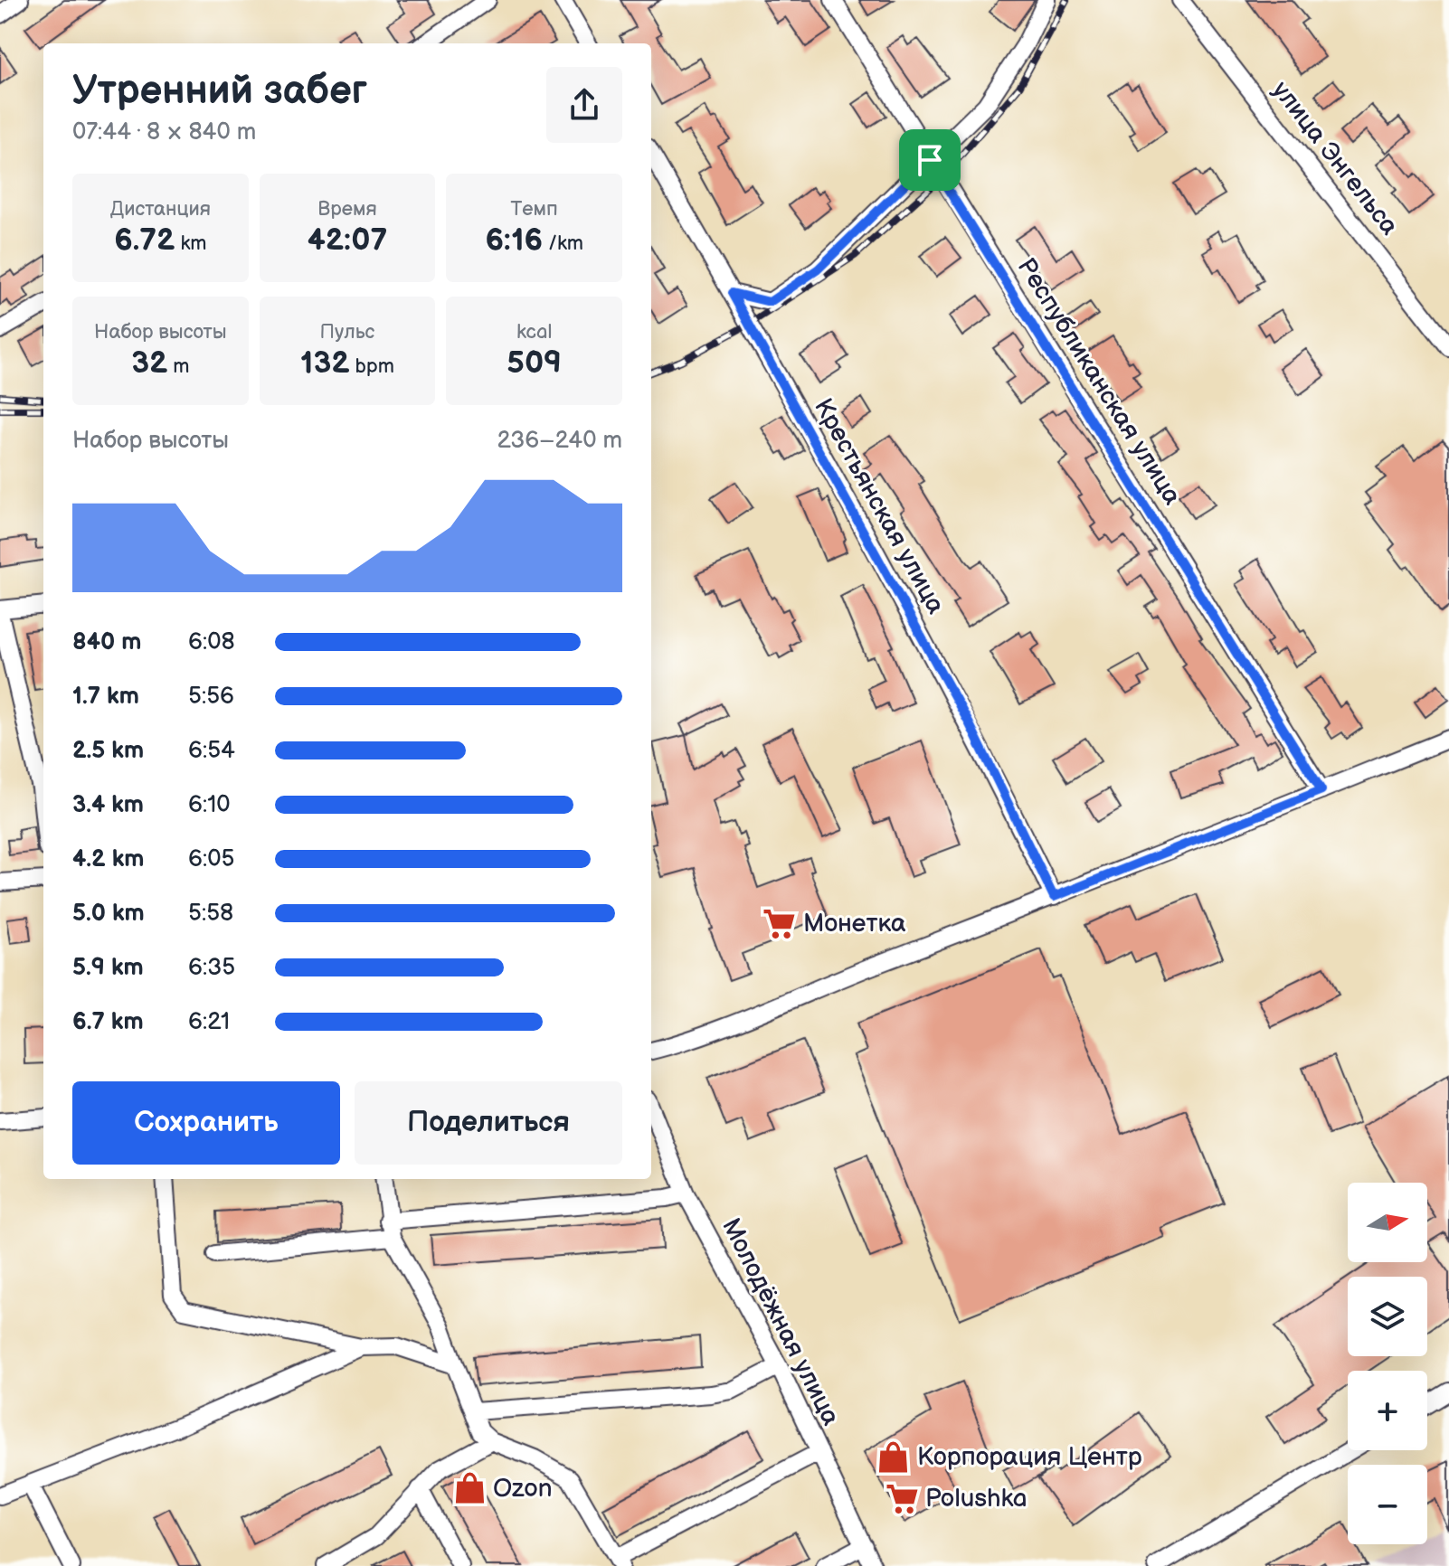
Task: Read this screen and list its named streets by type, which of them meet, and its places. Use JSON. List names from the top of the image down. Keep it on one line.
{"streets":{"street":["улица Энгельса","Республиканская улица","Крестьянская улица","Молодёжная улица"]},"places":{"supermarket":["Монетка","Polushka"],"shop":["Корпорация Центр","Ozon"]},"north":"right","page":{"heading":["Утренний забег","07:44 · 8 × 840 m"],"stats":[["Дистанция","6.72 km"],["Время","42:07"],["Темп","6:16 /km"],["Набор высоты","32 m"],["Пульс","132 bpm"],["kcal","509"]],"chart":["Набор высоты","236–240 m"],"list":[{"name":"840 m","note":"6:08"},{"name":"1.7 km","note":"5:56"},{"name":"2.5 km","note":"6:54"},{"name":"3.4 km","note":"6:10"},{"name":"4.2 km","note":"6:05"},{"name":"5.0 km","note":"5:58"},{"name":"5.9 km","note":"6:35"},{"name":"6.7 km","note":"6:21"}],"buttons":["Сохранить","Поделиться"],"map_buttons":["+","−"]}}
